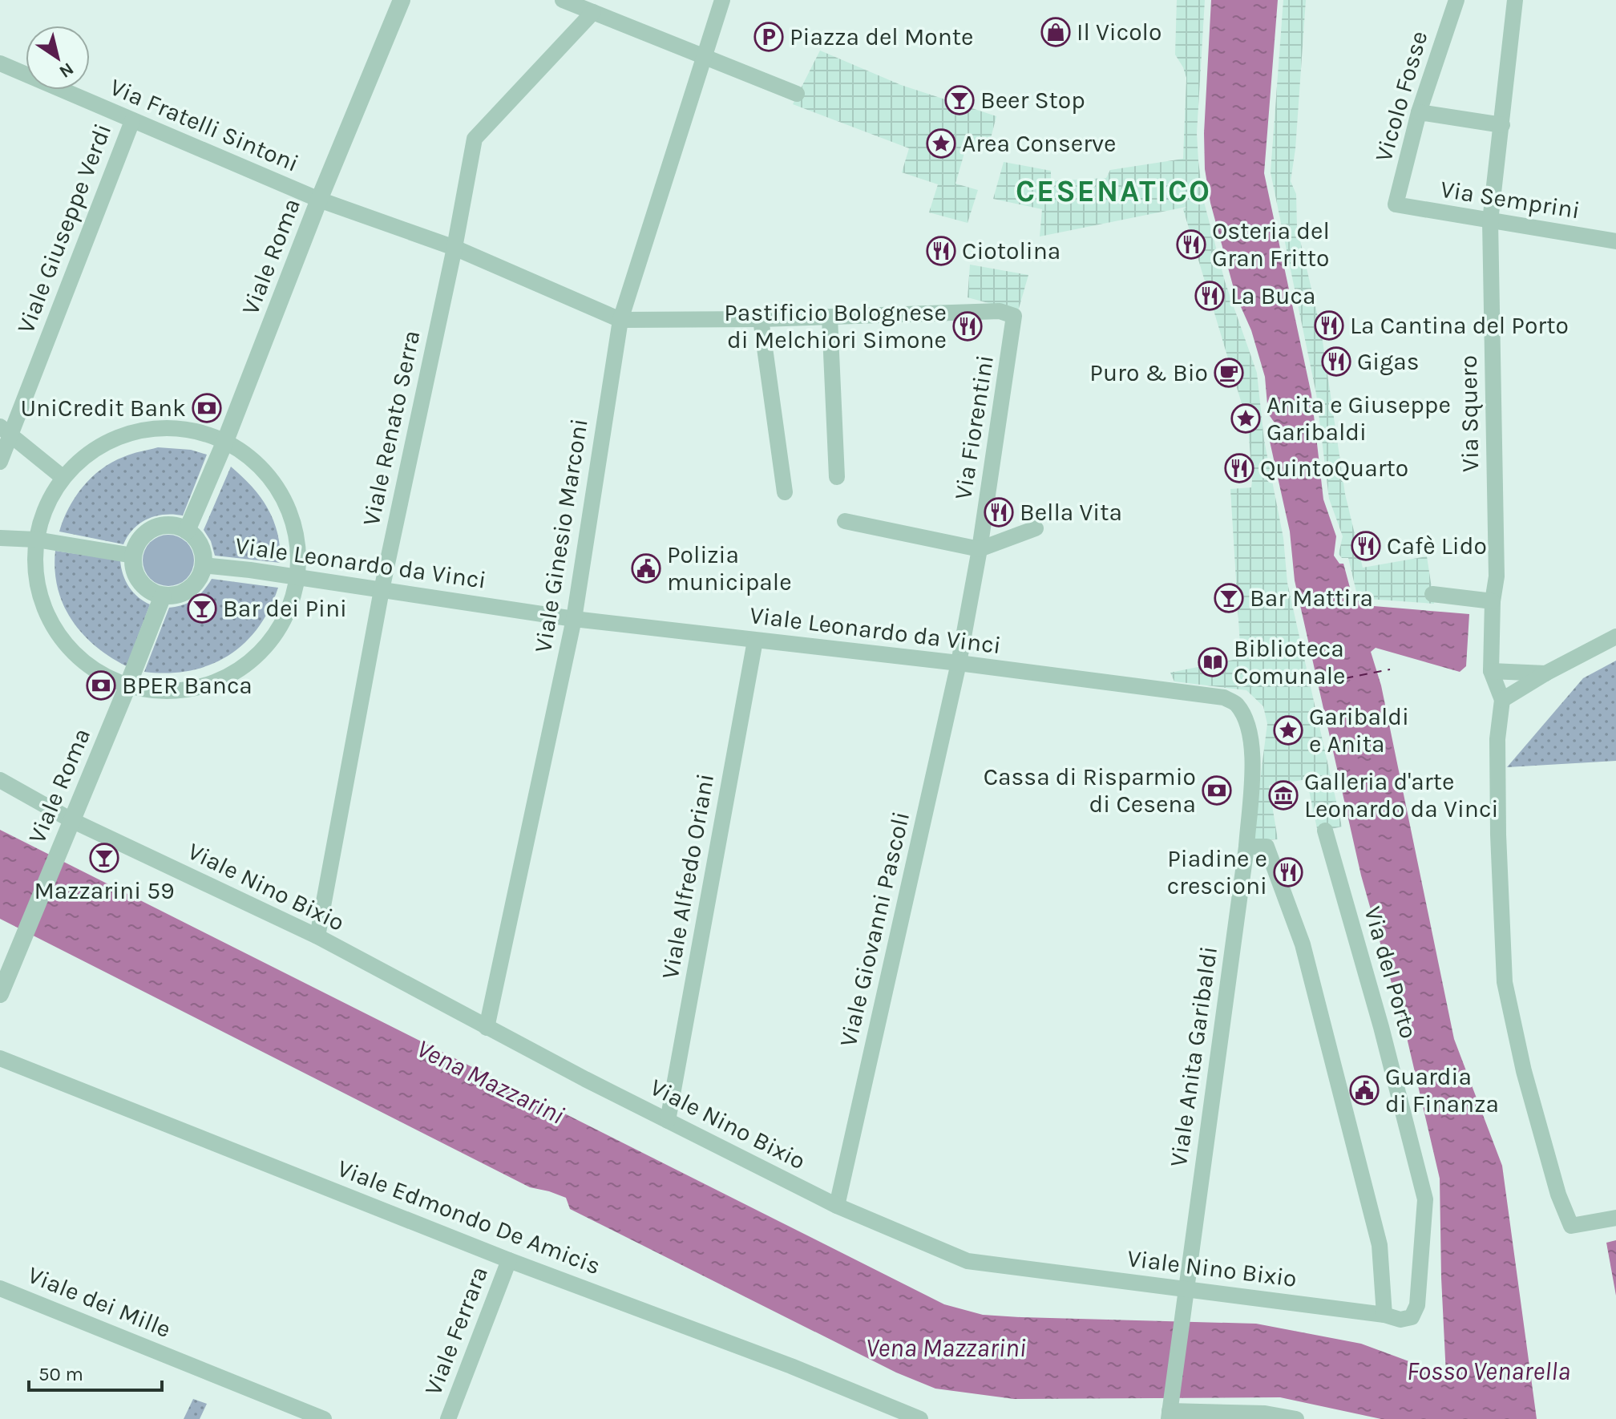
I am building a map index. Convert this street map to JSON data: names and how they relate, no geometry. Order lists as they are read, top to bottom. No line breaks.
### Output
{"streets":{"street":["Vicolo Fosse","Via Fratelli Sintoni","Via Semprini","Viale Giuseppe Verdi","Viale Roma","Via Squero","Via Fiorentini","Viale Renato Serra","Viale Ginesio Marconi","Viale Leonardo da Vinci","Viale Alfredo Oriani","Viale Nino Bixio","Viale Giovanni Pascoli","Via del Porto","Viale Anita Garibaldi","Viale Edmondo De Amicis","Viale dei Mille","Viale Ferrara"]},"crossings":[["Vicolo Fosse","Via Semprini"],["Via Fratelli Sintoni","Viale Giuseppe Verdi"],["Via Fratelli Sintoni","Viale Roma"],["Via Fratelli Sintoni","Viale Renato Serra"],["Via Fratelli Sintoni","Viale Ginesio Marconi"],["Via Semprini","Via Squero"],["Viale Roma","Viale Leonardo da Vinci"],["Viale Roma","Viale Nino Bixio"],["Via Fiorentini","Viale Leonardo da Vinci"],["Via Fiorentini","Viale Giovanni Pascoli"],["Viale Renato Serra","Viale Leonardo da Vinci"],["Viale Renato Serra","Viale Nino Bixio"],["Viale Ginesio Marconi","Viale Leonardo da Vinci"],["Viale Ginesio Marconi","Viale Nino Bixio"],["Viale Leonardo da Vinci","Viale Alfredo Oriani"],["Viale Leonardo da Vinci","Viale Giovanni Pascoli"],["Viale Leonardo da Vinci","Viale Anita Garibaldi"],["Viale Alfredo Oriani","Viale Nino Bixio"],["Viale Nino Bixio","Viale Giovanni Pascoli"],["Viale Nino Bixio","Via del Porto"],["Viale Nino Bixio","Viale Anita Garibaldi"],["Viale Edmondo De Amicis","Viale Ferrara"]],"districts":["CESENATICO"],"water":["Vena Mazzarini","Fosso Venarella"],"places":{"shop":["Il Vicolo"],"parking":["Piazza del Monte"],"bar":["Beer Stop","Bar Mattira","Bar dei Pini","Mazzarini 59"],"place":["Area Conserve","Anita e Giuseppe Garibaldi","Garibaldi e Anita"],"restaurant":["Osteria del Gran Fritto","Ciotolina","La Buca","La Cantina del Porto","Pastificio Bolognese di Melchiori Simone","Gigas","QuintoQuarto","Bella Vita","Cafè Lido","Piadine e crescioni"],"cafe":["Puro & Bio"],"bank":["UniCredit Bank","BPER Banca","Cassa di Risparmio di Cesena"],"public building":["Polizia municipale","Guardia di Finanza"],"library":["Biblioteca Comunale"],"museum":["Galleria d'arte Leonardo da Vinci"]},"scale_bar":"50 m","north":"bottom right"}
